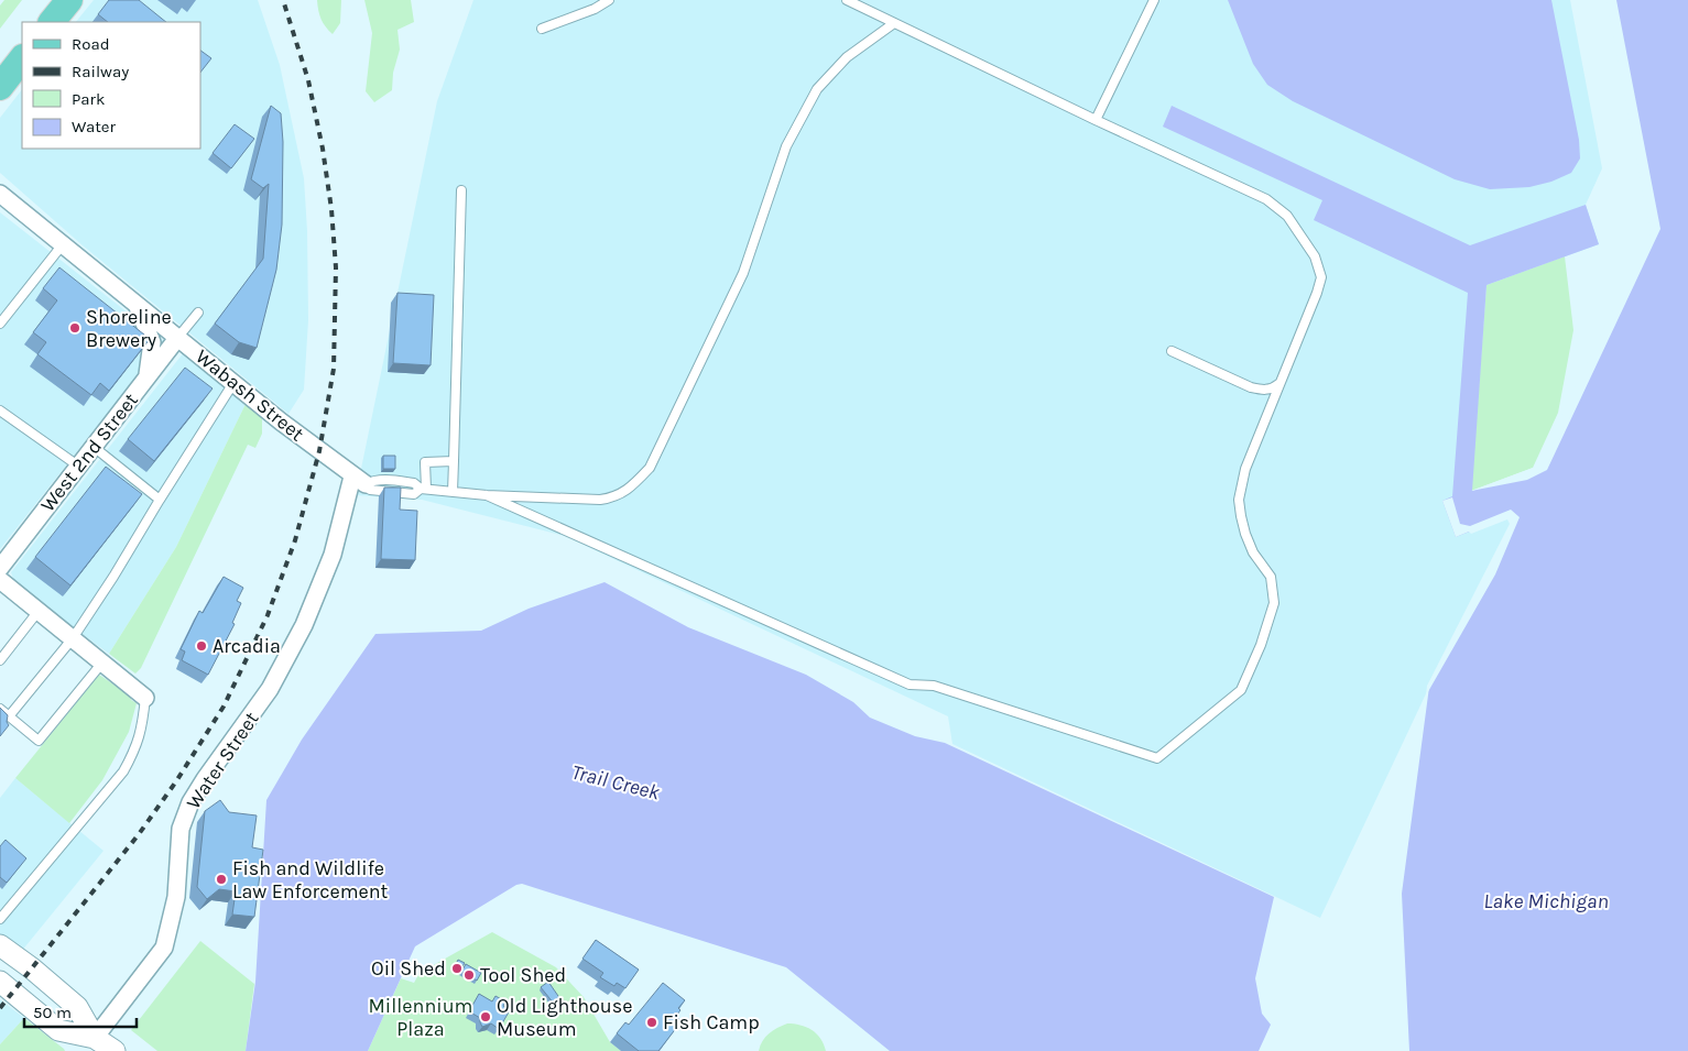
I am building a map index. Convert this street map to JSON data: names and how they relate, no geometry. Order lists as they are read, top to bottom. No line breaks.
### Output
{"streets":{"street":["Wabash Street","West 2nd Street","Water Street"]},"crossings":[["Wabash Street","West 2nd Street"],["Wabash Street","Water Street"]],"water":["Trail Creek","Lake Michigan"],"parks":["Millennium Plaza"],"places":["Shoreline Brewery","Arcadia","Fish and Wildlife Law Enforcement","Oil Shed","Tool Shed","Old Lighthouse Museum","Fish Camp"],"legend":["Road","Railway","Park","Water"],"scale_bar":"50 m"}
